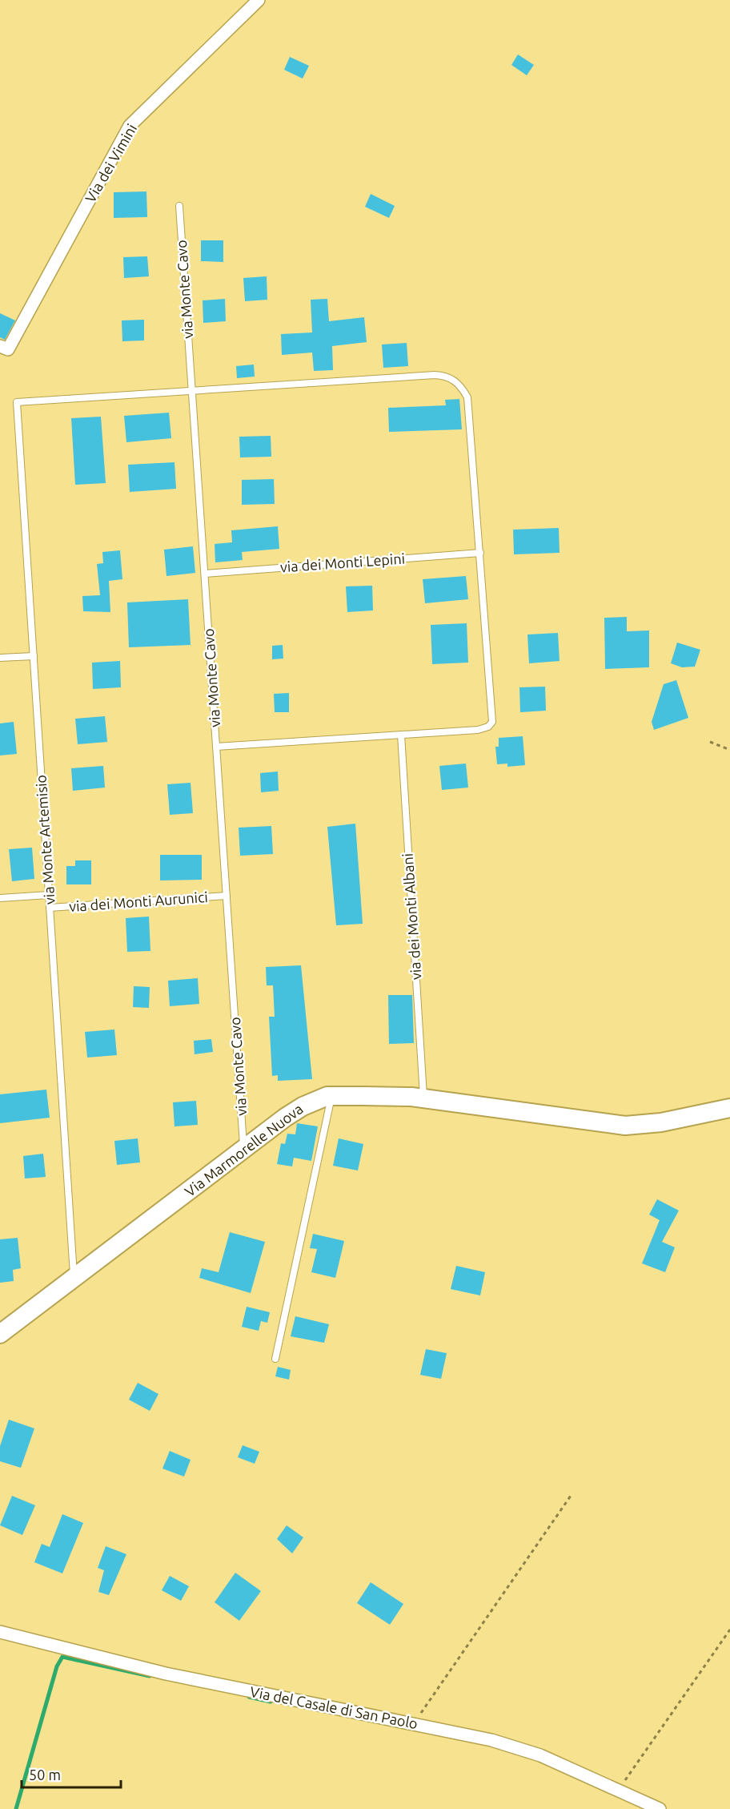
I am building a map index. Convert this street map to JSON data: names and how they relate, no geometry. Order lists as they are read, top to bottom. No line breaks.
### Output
{"streets":{"street":["Via dei Vimini","Via Marmorelle Nuova","Via del Casale di San Paolo"],"lane":["via Monte Cavo","via dei Monti Lepini","via Monte Artemisio","via dei Monti Aurunici","via dei Monti Albani"]},"crossings":[["via Monte Cavo","via dei Monti Lepini"],["via Monte Cavo","via Monte Artemisio"],["via Monte Cavo","via dei Monti Aurunici"],["via Monte Cavo","Via Marmorelle Nuova"],["via Monte Artemisio","via dei Monti Aurunici"],["via Monte Artemisio","Via Marmorelle Nuova"],["via dei Monti Albani","Via Marmorelle Nuova"]],"scale_bar":"50 m"}
